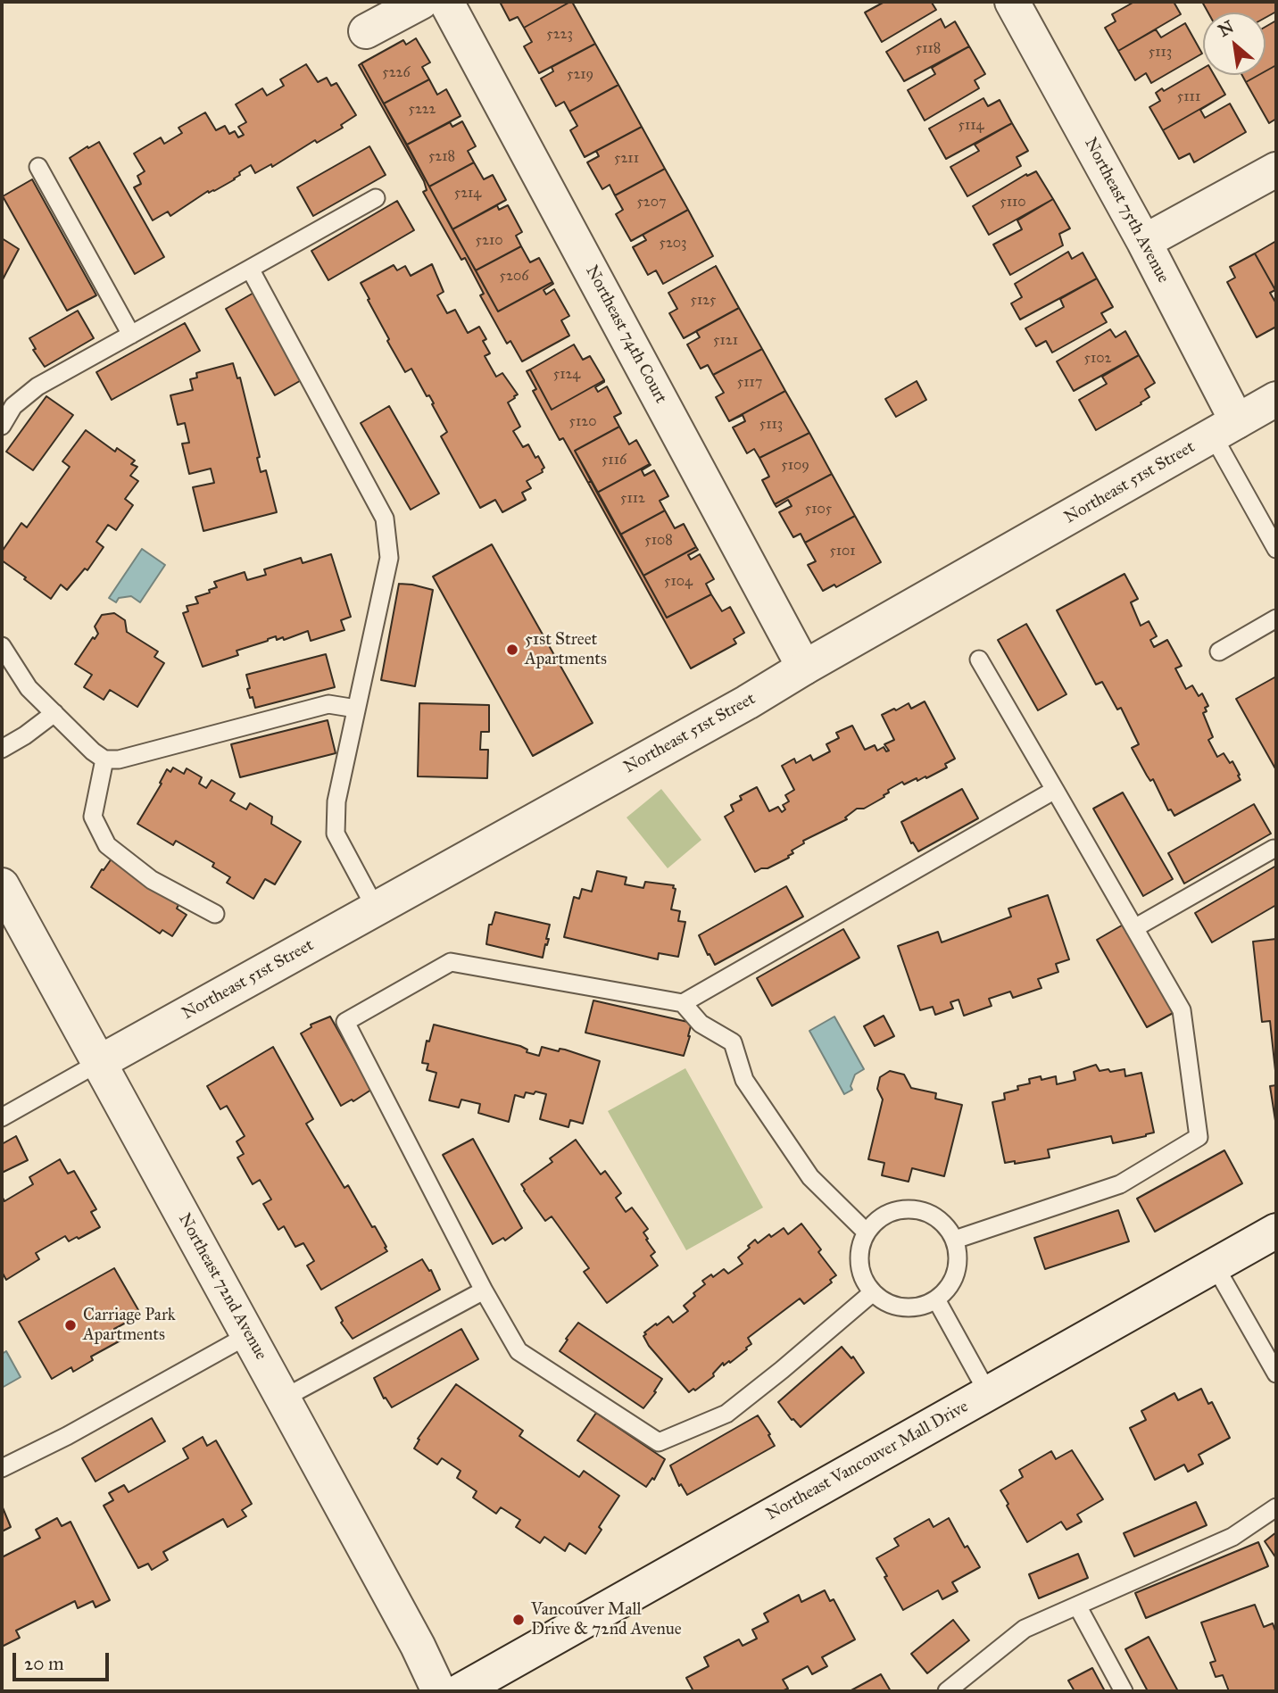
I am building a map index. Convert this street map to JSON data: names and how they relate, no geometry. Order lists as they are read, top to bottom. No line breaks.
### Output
{"streets":{"street":["Northeast 75th Avenue","Northeast 74th Court","Northeast 51st Street","Northeast 72nd Avenue","Northeast Vancouver Mall Drive"]},"crossings":[["Northeast 75th Avenue","Northeast 51st Street"],["Northeast 74th Court","Northeast 51st Street"],["Northeast 51st Street","Northeast 72nd Avenue"]],"places":["51st Street Apartments","Carriage Park Apartments","Vancouver Mall Drive & 72nd Avenue"],"house_numbers":["5223","5118","5113","5226","5219","5111","5222","5114","5218","5211","5214","5207","5110","5210","5203","5206","5125","5121","5102","5124","5117","5120","5113","5116","5109","5112","5105","5108","5101","5104"],"scale_bar":"20 m","north":"top left"}
